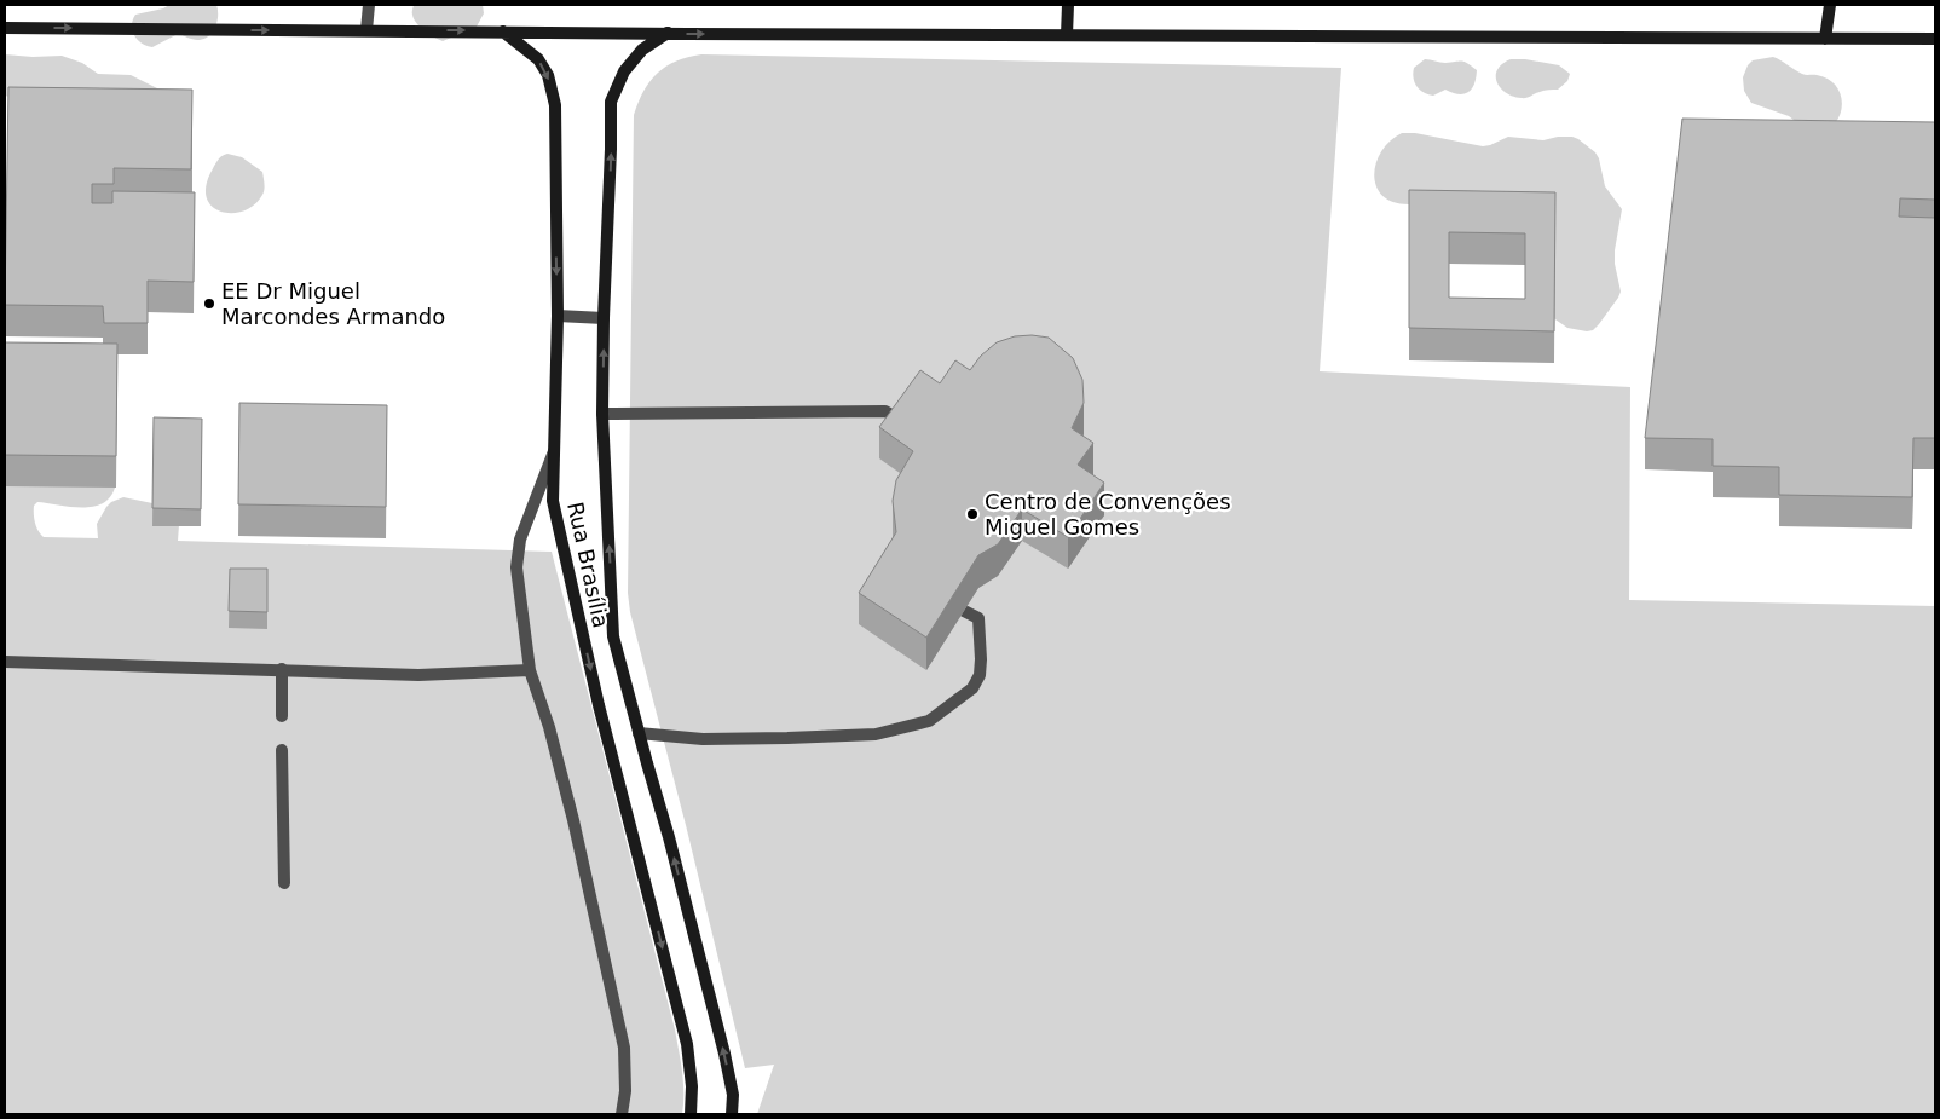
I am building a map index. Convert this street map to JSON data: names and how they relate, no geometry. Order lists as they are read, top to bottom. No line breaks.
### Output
{"streets":{"main road":["Rua Brasília"]},"places":["EE Dr Miguel Marcondes Armando","Centro de Convenções Miguel Gomes"]}
